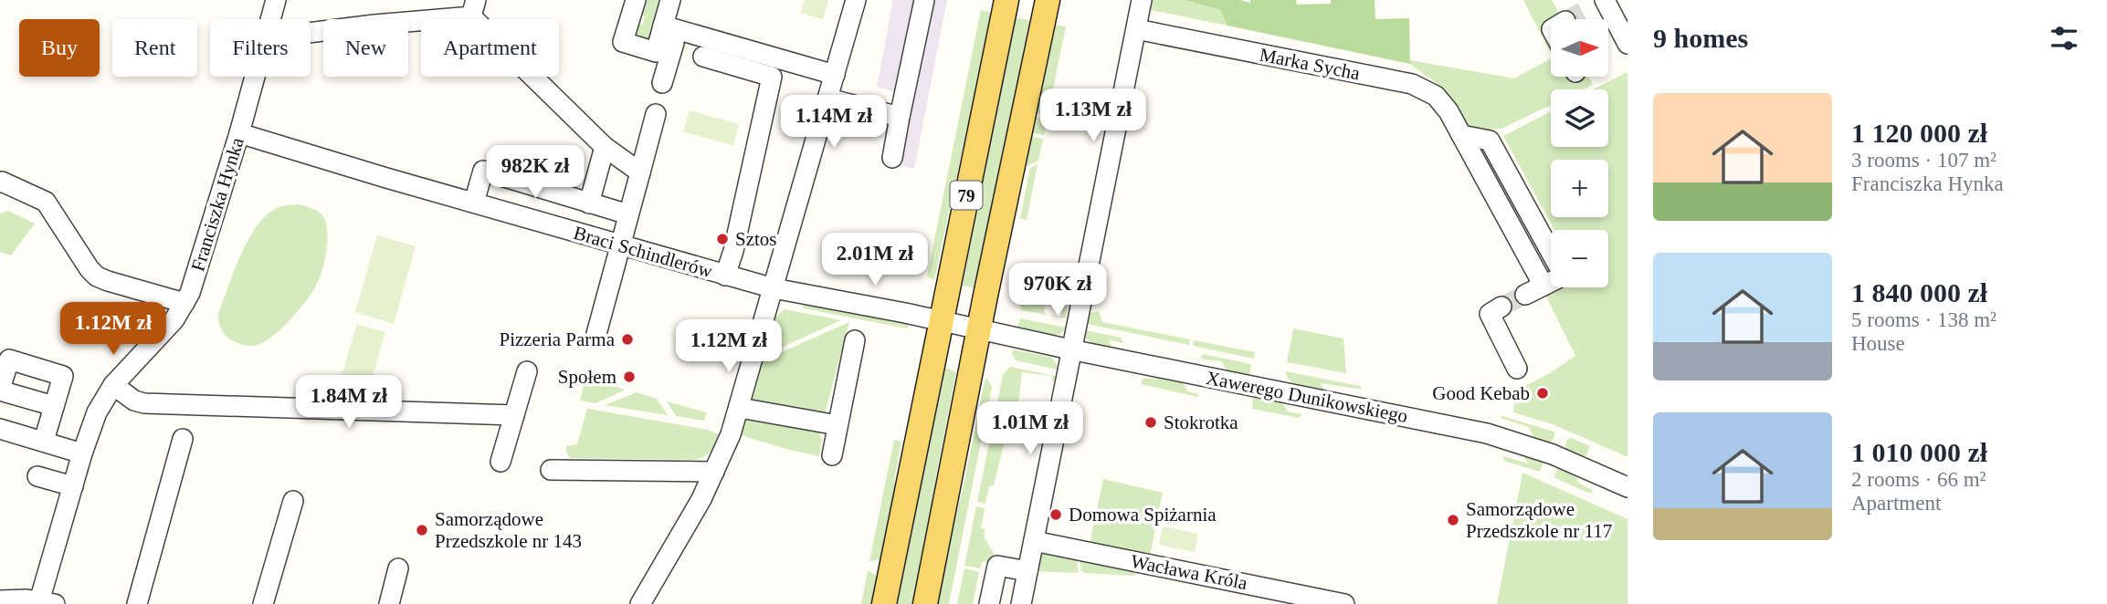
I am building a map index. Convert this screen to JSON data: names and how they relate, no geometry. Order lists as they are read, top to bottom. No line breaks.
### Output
{"streets":{"main road":["79"],"street":["Marka Sycha","Franciszka Hynka","Braci Schindlerów","Xawerego Dunikowskiego","Wacława Króla"]},"crossings":[["79","Braci Schindlerów"],["79","Xawerego Dunikowskiego"],["Franciszka Hynka","Braci Schindlerów"],["Braci Schindlerów","Xawerego Dunikowskiego"]],"places":["Sztos","Pizzeria Parma","Społem","Good Kebab","Stokrotka","Domowa Spiżarnia","Samorządowe Przedszkole nr 117","Samorządowe Przedszkole nr 143"],"north":"right","page":{"heading":"9 homes","map_buttons":["+","−"],"chip":["Buy","Rent","Filters","New","Apartment"],"list":[{"name":"1 120 000 zł","note":"3 rooms · 107 m² · Franciszka Hynka"},{"name":"1 840 000 zł","note":"5 rooms · 138 m² · House"},{"name":"1 010 000 zł","note":"2 rooms · 66 m² · Apartment"}],"price":["1.13M zł","1.14M zł","982K zł","2.01M zł","970K zł","1.12M zł","1.12M zł","1.84M zł","1.01M zł"]}}
